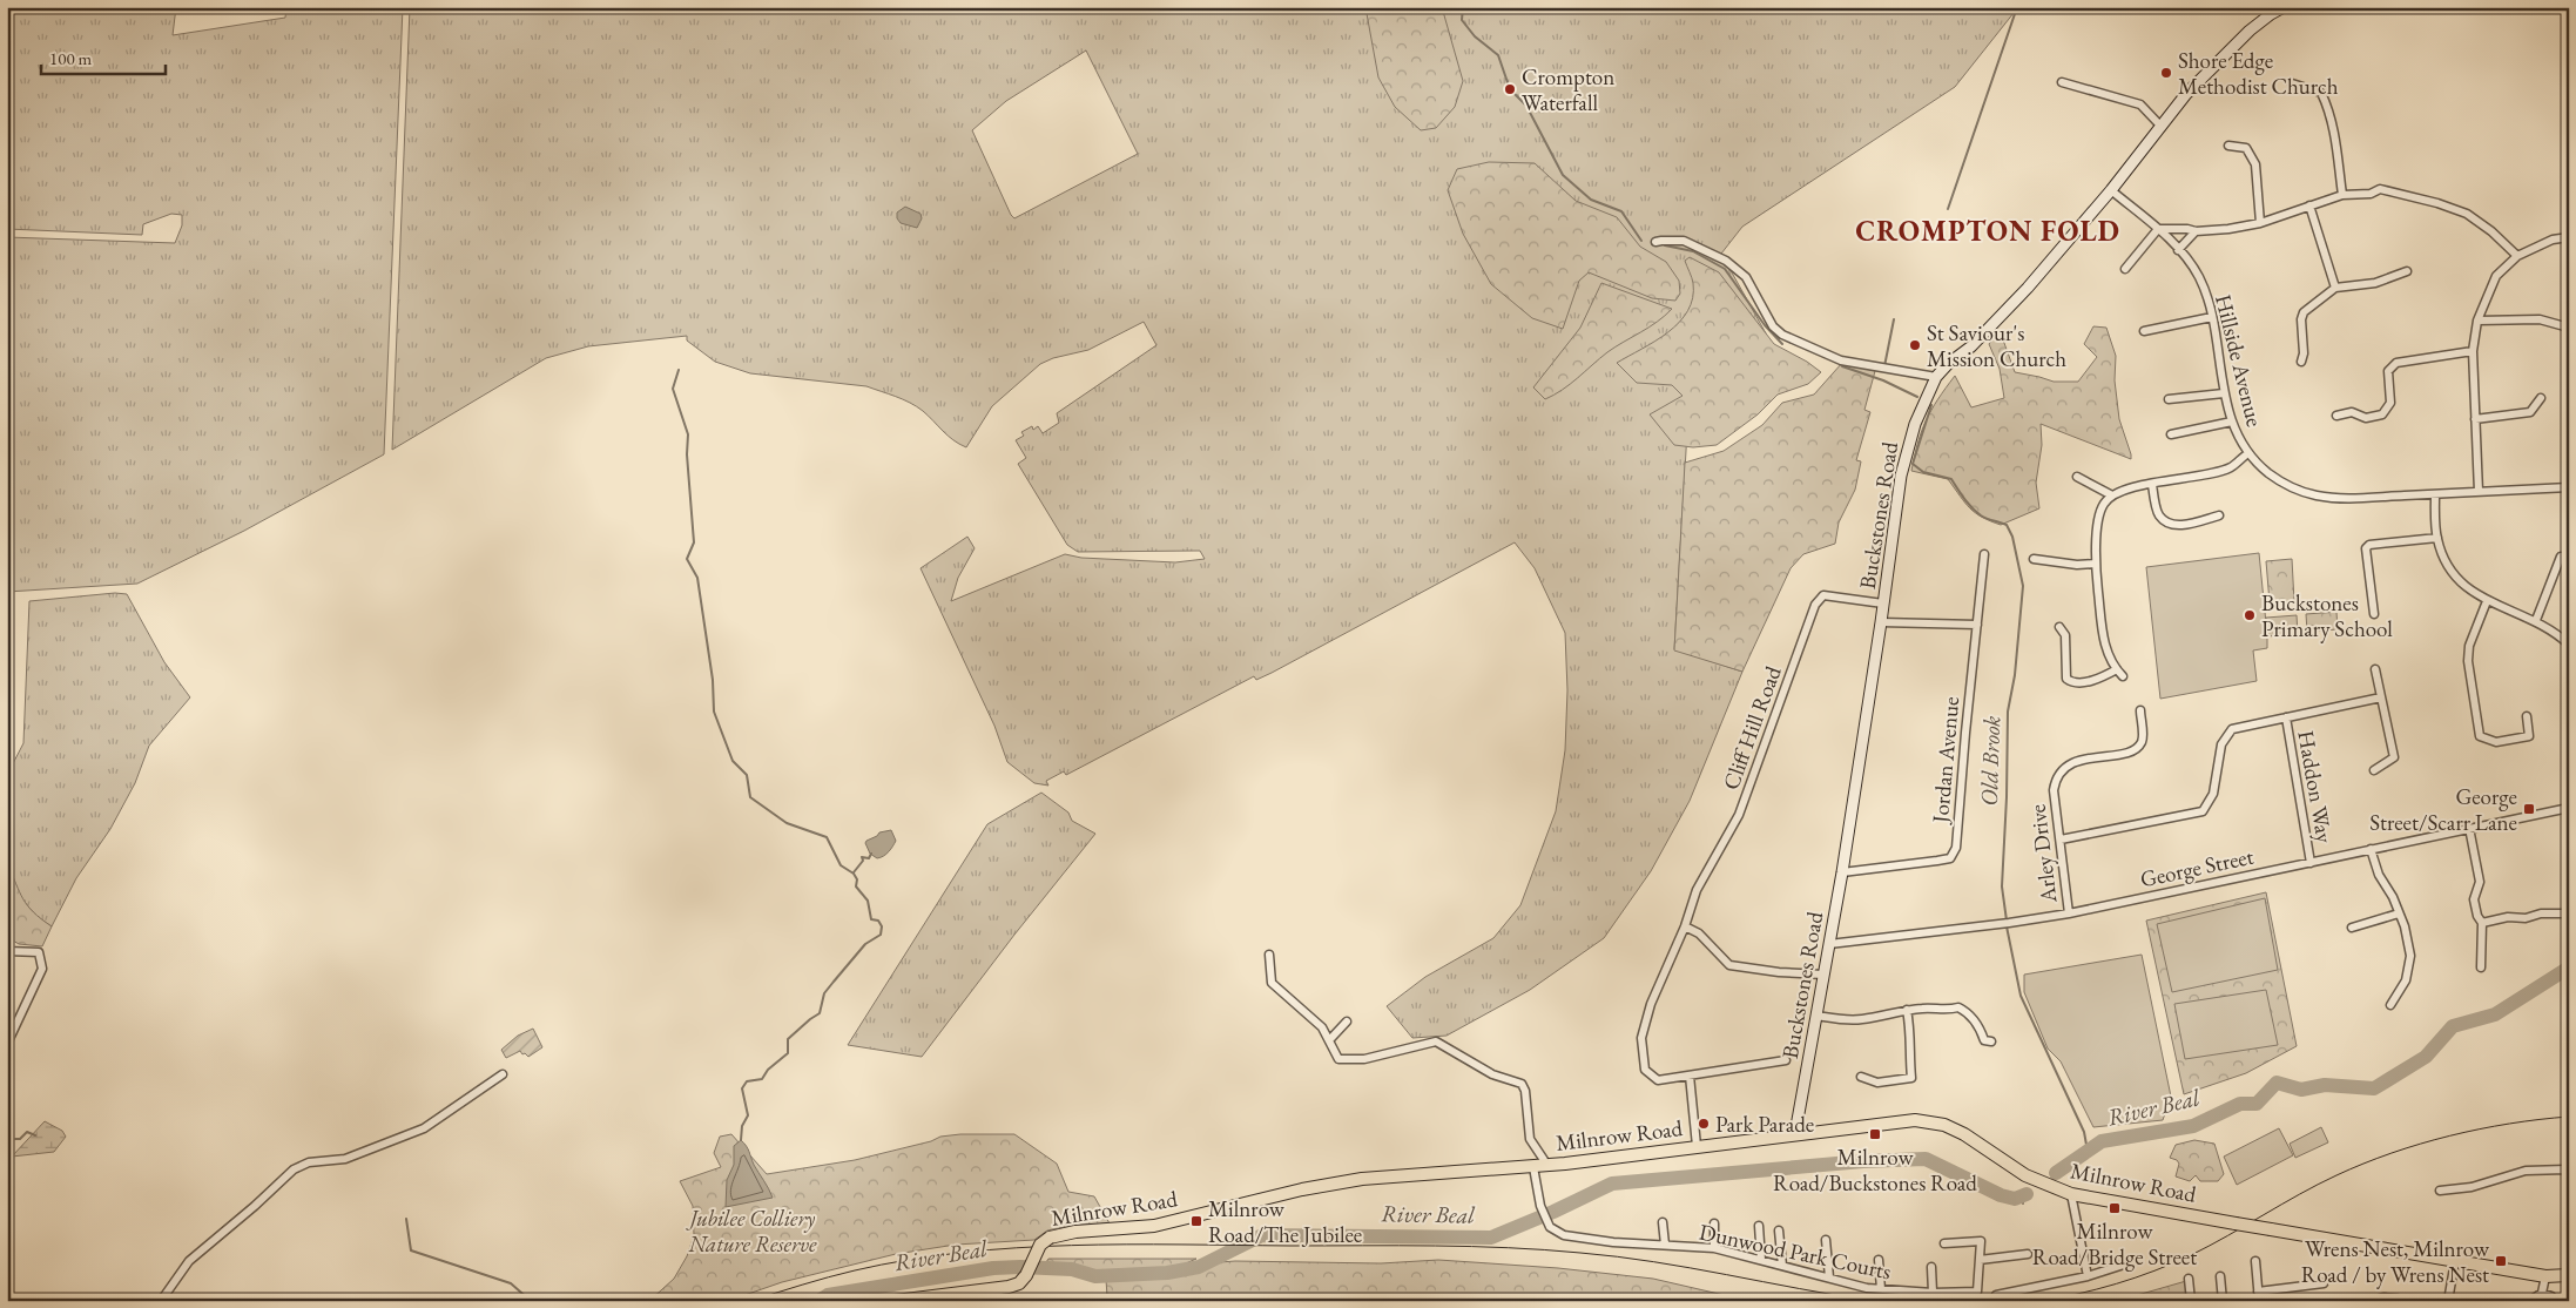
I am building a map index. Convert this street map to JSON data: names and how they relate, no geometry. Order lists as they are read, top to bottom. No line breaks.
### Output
{"streets":{"main road":["Buckstones Road","Milnrow Road"],"street":["Hillside Avenue","Cliff Hill Road","Jordan Avenue","Haddon Way","Arley Drive","George Street","Dunwood Park Courts"]},"crossings":[["Hillside Avenue","Buckstones Road"],["Buckstones Road","Cliff Hill Road"],["Buckstones Road","Jordan Avenue"],["Buckstones Road","George Street"],["Buckstones Road","Milnrow Road"],["Haddon Way","George Street"],["Arley Drive","George Street"],["Milnrow Road","Dunwood Park Courts"]],"districts":["CROMPTON FOLD"],"water":["Old Brook","River Beal"],"parks":["Jubilee Colliery Nature Reserve"],"places":{"other":["Shore Edge Methodist Church","Crompton Waterfall","St Saviour's Mission Church","Buckstones Primary School","Park Parade"],"transit":["George Street/Scarr Lane","Milnrow Road/Buckstones Road","Milnrow Road/Bridge Street","Milnrow Road/The Jubilee","Wrens Nest, Milnrow Road / by Wrens Nest"]},"scale_bar":"100 m"}
